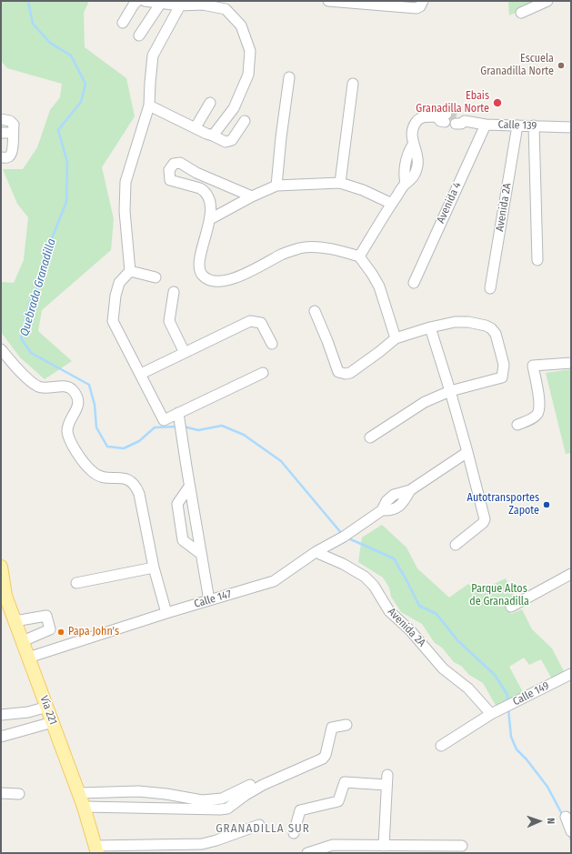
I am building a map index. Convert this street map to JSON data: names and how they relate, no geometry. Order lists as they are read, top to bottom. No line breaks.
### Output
{"streets":{"main road":["Vía 221"],"street":["Calle 139","Avenida 4","Avenida 2A","Calle 147","Calle 149"]},"crossings":[["Calle 139","Avenida 4"],["Calle 139","Avenida 2A"],["Avenida 2A","Calle 147"],["Avenida 2A","Calle 149"],["Calle 147","Vía 221"]],"districts":["GRANADILLA SUR"],"water":["Quebrada Granadilla"],"parks":["Parque Altos de Granadilla"],"places":["Escuela Granadilla Norte","Ebais Granadilla Norte","Autotransportes Zapote","Papa John's"],"north":"right"}
